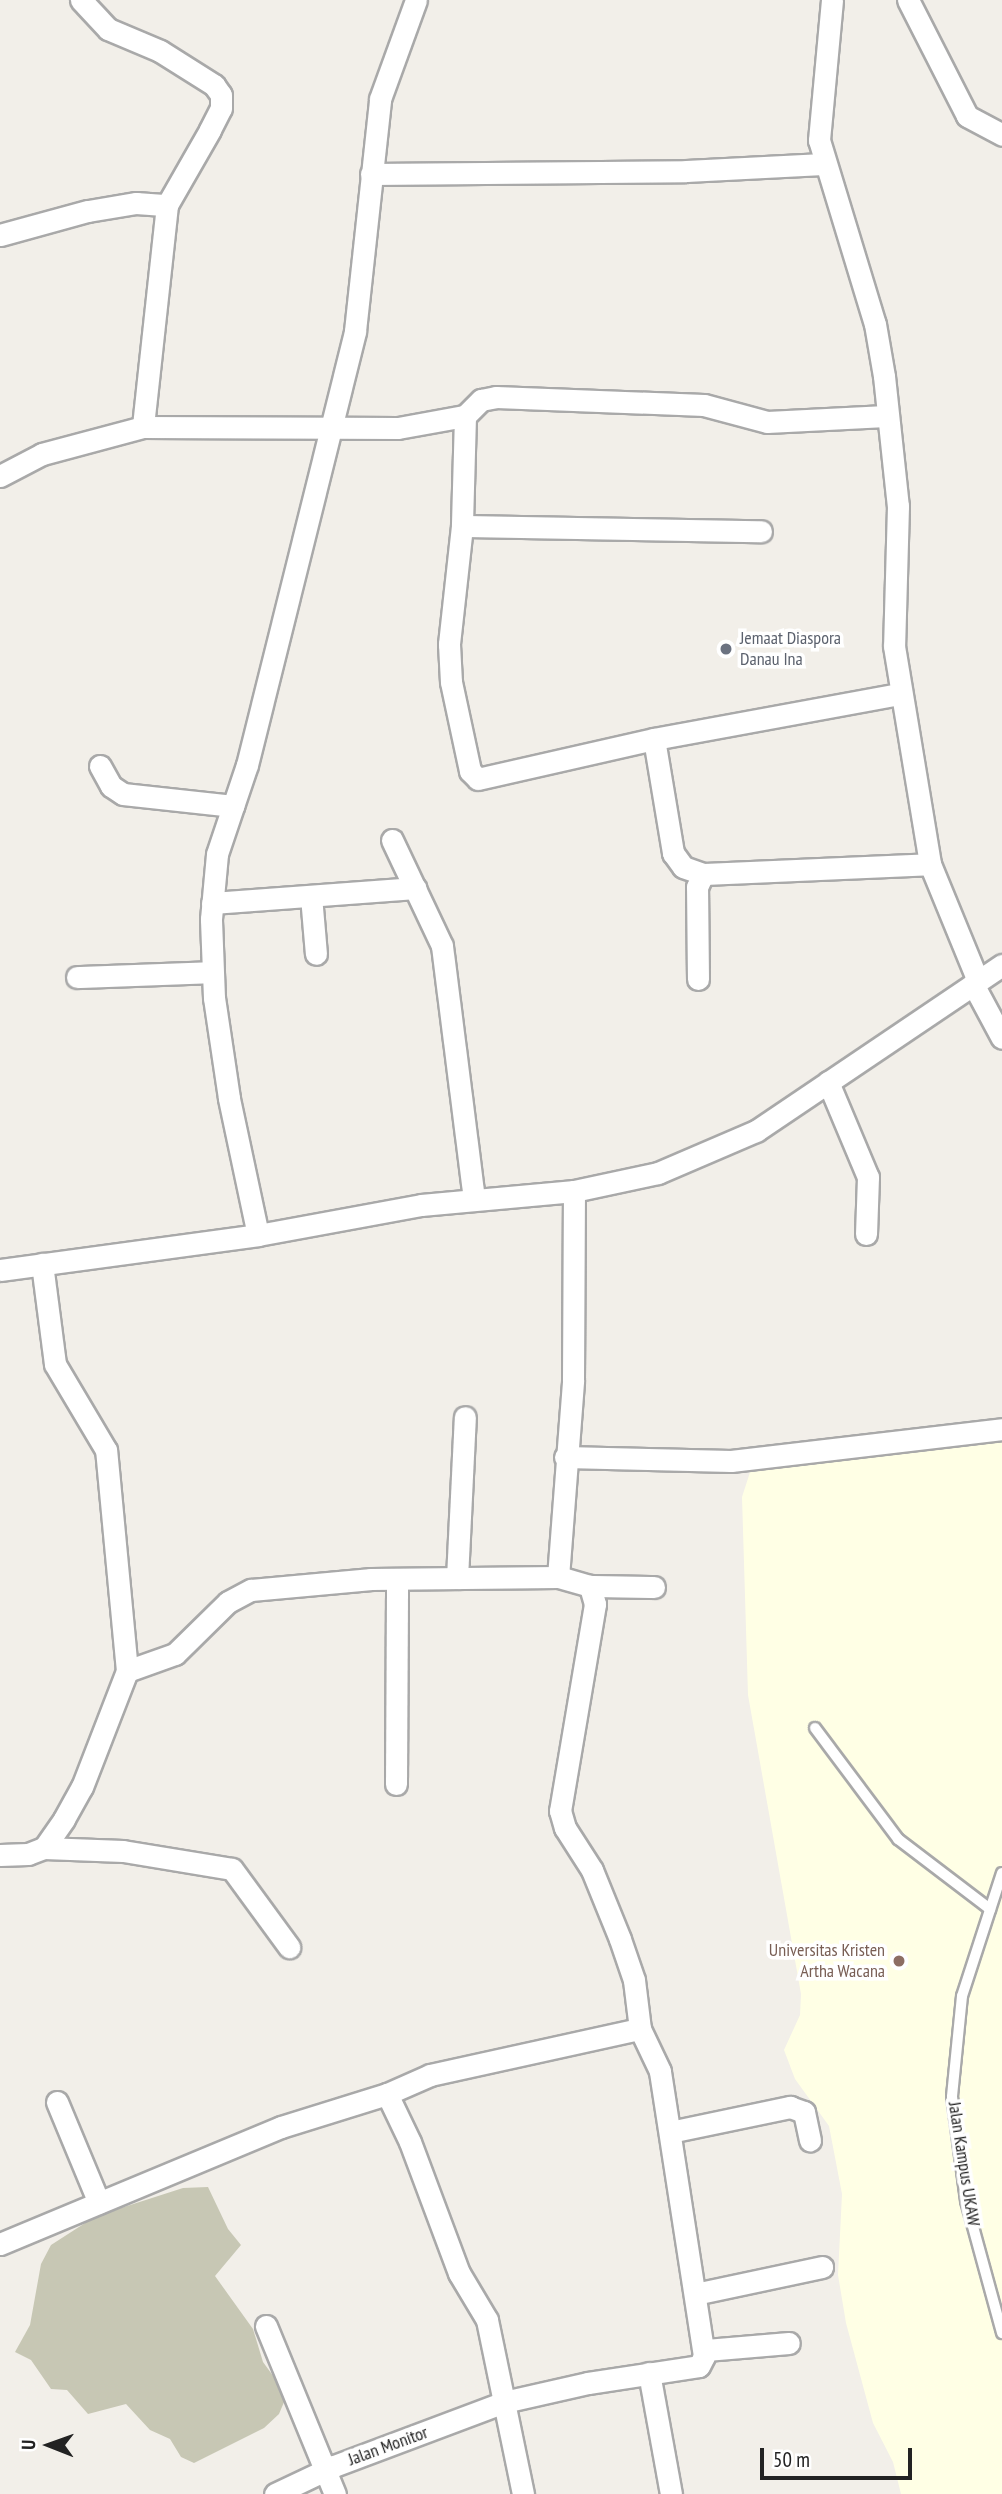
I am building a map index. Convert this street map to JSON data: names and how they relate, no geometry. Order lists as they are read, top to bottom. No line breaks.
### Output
{"streets":{"street":["Jalan Monitor"],"lane":["Jalan Kampus UKAW"]},"places":["Jemaat Diaspora Danau Ina","Universitas Kristen Artha Wacana"],"scale_bar":"50 m","north":"left"}
